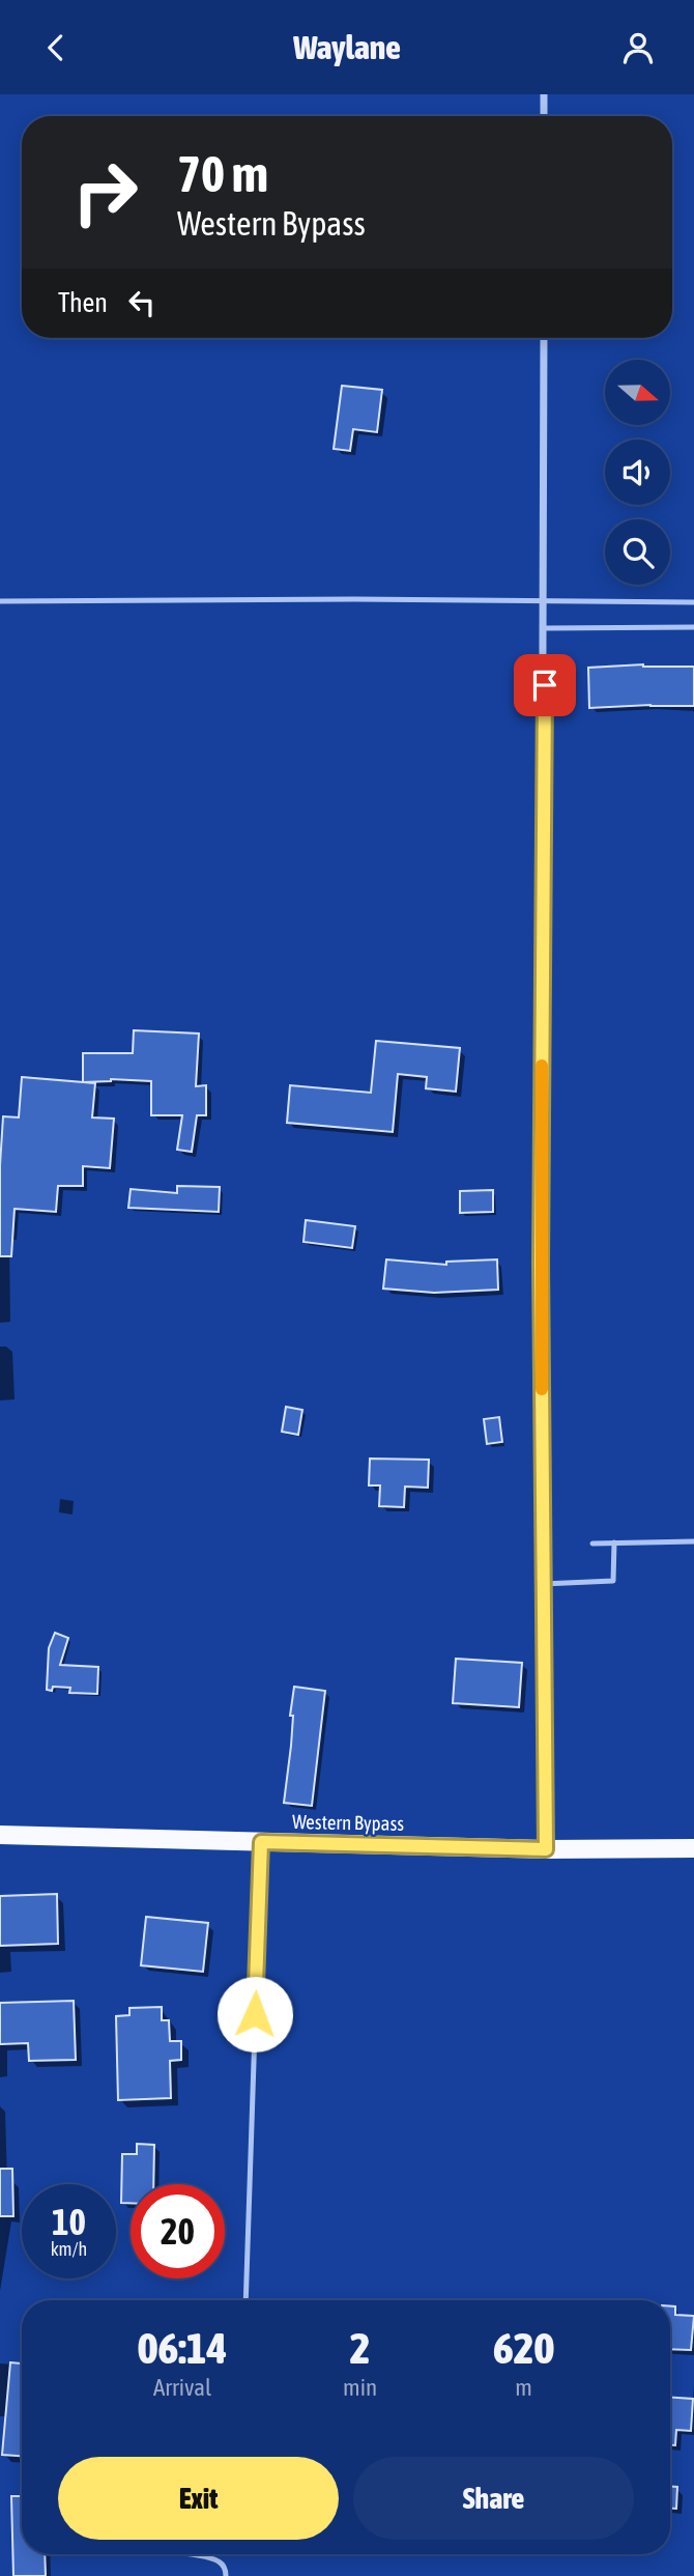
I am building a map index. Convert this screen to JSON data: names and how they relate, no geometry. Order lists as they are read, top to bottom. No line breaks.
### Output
{"streets":{"main road":["Western Bypass"]},"north":"right","page":{"header":"Waylane","turn":["70 m","Western Bypass"],"then":"Then","speed":"10 km/h","limit":"20","eta":["06:14","Arrival","2","min","620","m"],"buttons":["Exit","Share"]}}
